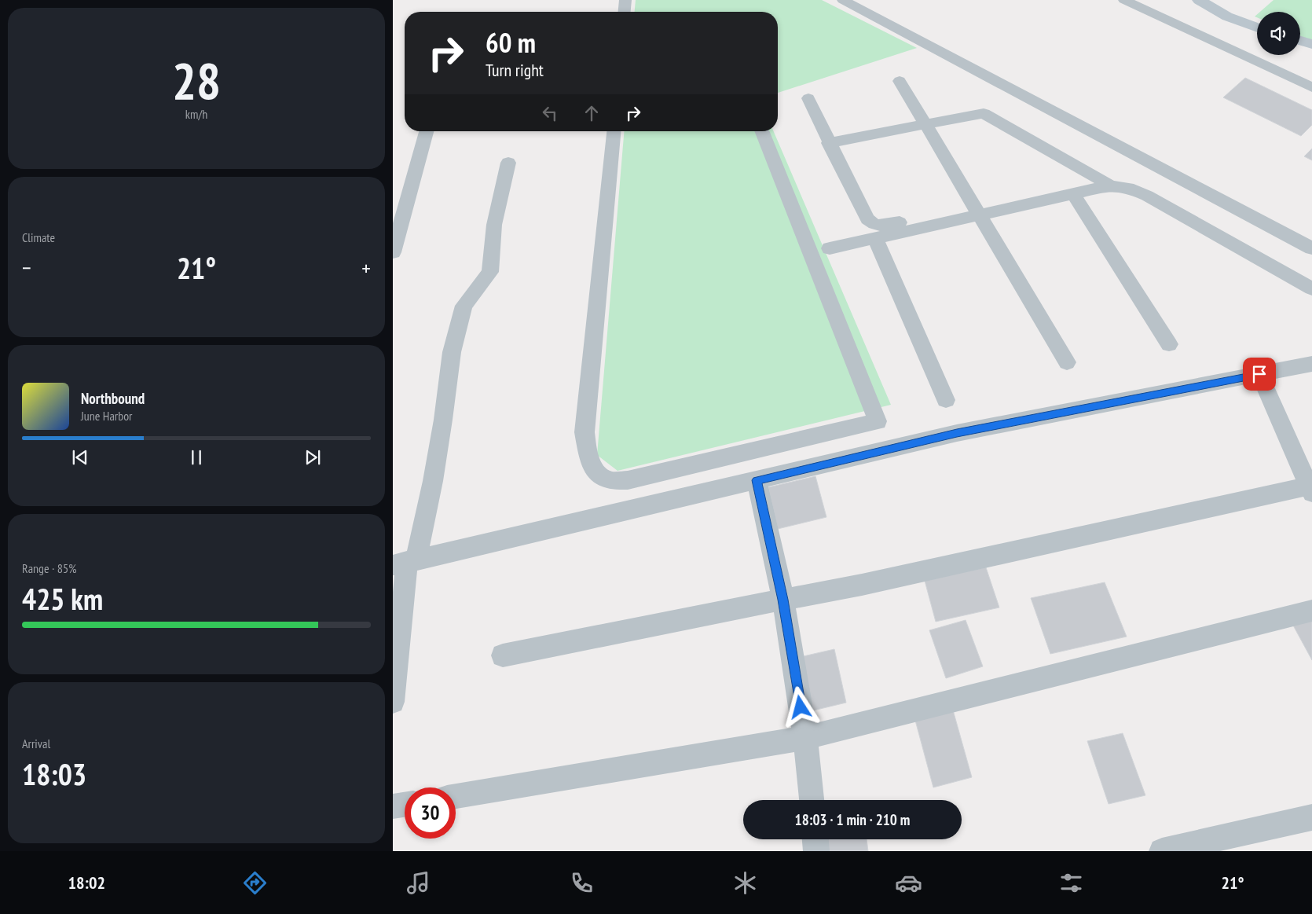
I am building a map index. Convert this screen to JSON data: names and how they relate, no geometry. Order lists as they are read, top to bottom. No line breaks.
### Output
{"page":{"tile":[["28","km/h"],"Climate",["Range · 85%","425 km"],["Arrival","18:03"]],"turn":["60 m","Turn right"],"heat":["−","21°","+"],"song":["Northbound","June Harbor"],"limit":"30","trip":"18:03 · 1 min · 210 m","tabs":["18:02","21°"]}}
